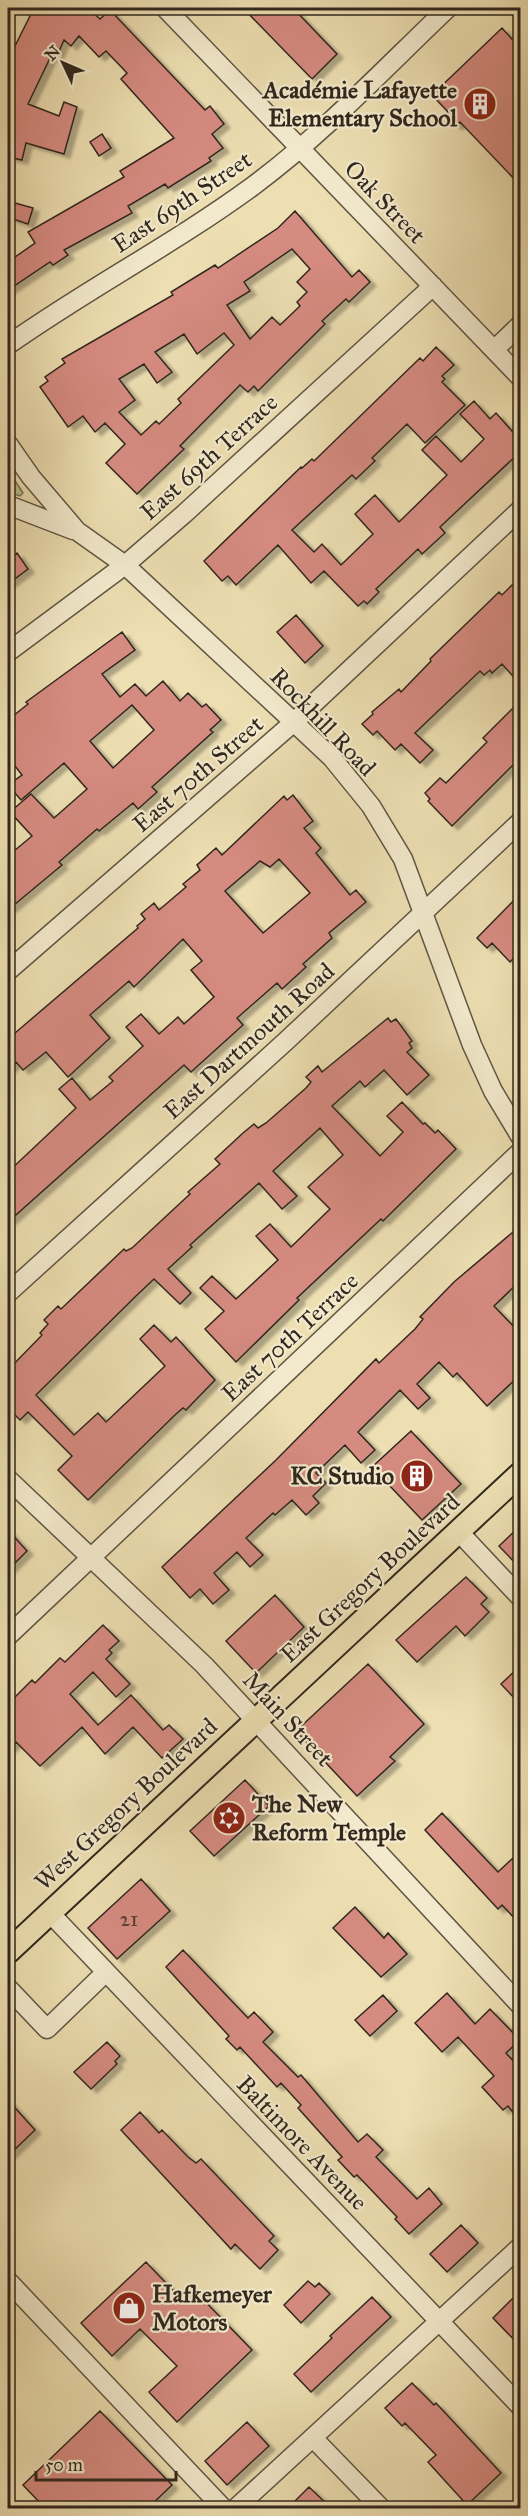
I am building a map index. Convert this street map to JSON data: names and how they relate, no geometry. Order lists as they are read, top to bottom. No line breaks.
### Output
{"streets":{"main road":["East Gregory Boulevard","West Gregory Boulevard"],"street":["East 69th Street","Oak Street","East 69th Terrace","Rockhill Road","East 70th Street","East Dartmouth Road","East 70th Terrace","Main Street","Baltimore Avenue"]},"crossings":[["East 69th Street","Oak Street"],["Oak Street","East 69th Terrace"],["East 69th Terrace","Rockhill Road"],["Rockhill Road","East 70th Street"],["Rockhill Road","East Dartmouth Road"],["East 70th Terrace","Main Street"],["East Gregory Boulevard","Main Street"],["East Gregory Boulevard","West Gregory Boulevard"],["Main Street","West Gregory Boulevard"],["West Gregory Boulevard","Baltimore Avenue"]],"places":{"building":["Académie Lafayette Elementary School","KC Studio"],"synagogue":["The New Reform Temple"],"shop":["Hafkemeyer Motors"]},"house_numbers":["21"],"scale_bar":"50 m","north":"top left"}
